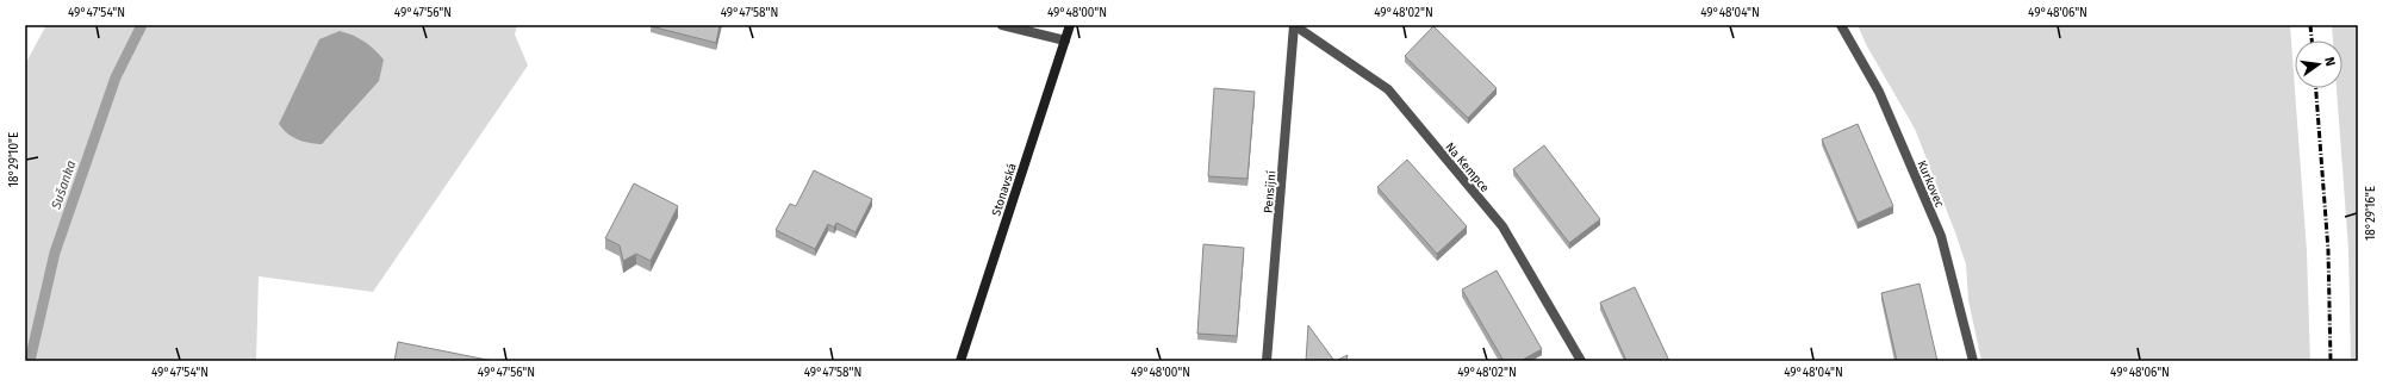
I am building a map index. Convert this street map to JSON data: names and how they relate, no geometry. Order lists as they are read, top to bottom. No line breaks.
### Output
{"streets":{"main road":["Stonavská"],"street":["Na Kempce","Kurkovec","Pensijní"]},"crossings":[["Na Kempce","Pensijní"]],"water":["Sušanka"],"north":"right","coordinates":["49°47'54\"N","49°47'56\"N","49°47'58\"N","49°48'00\"N","49°48'02\"N","49°48'04\"N","49°48'06\"N","18°29'10\"E","18°29'16\"E"]}
